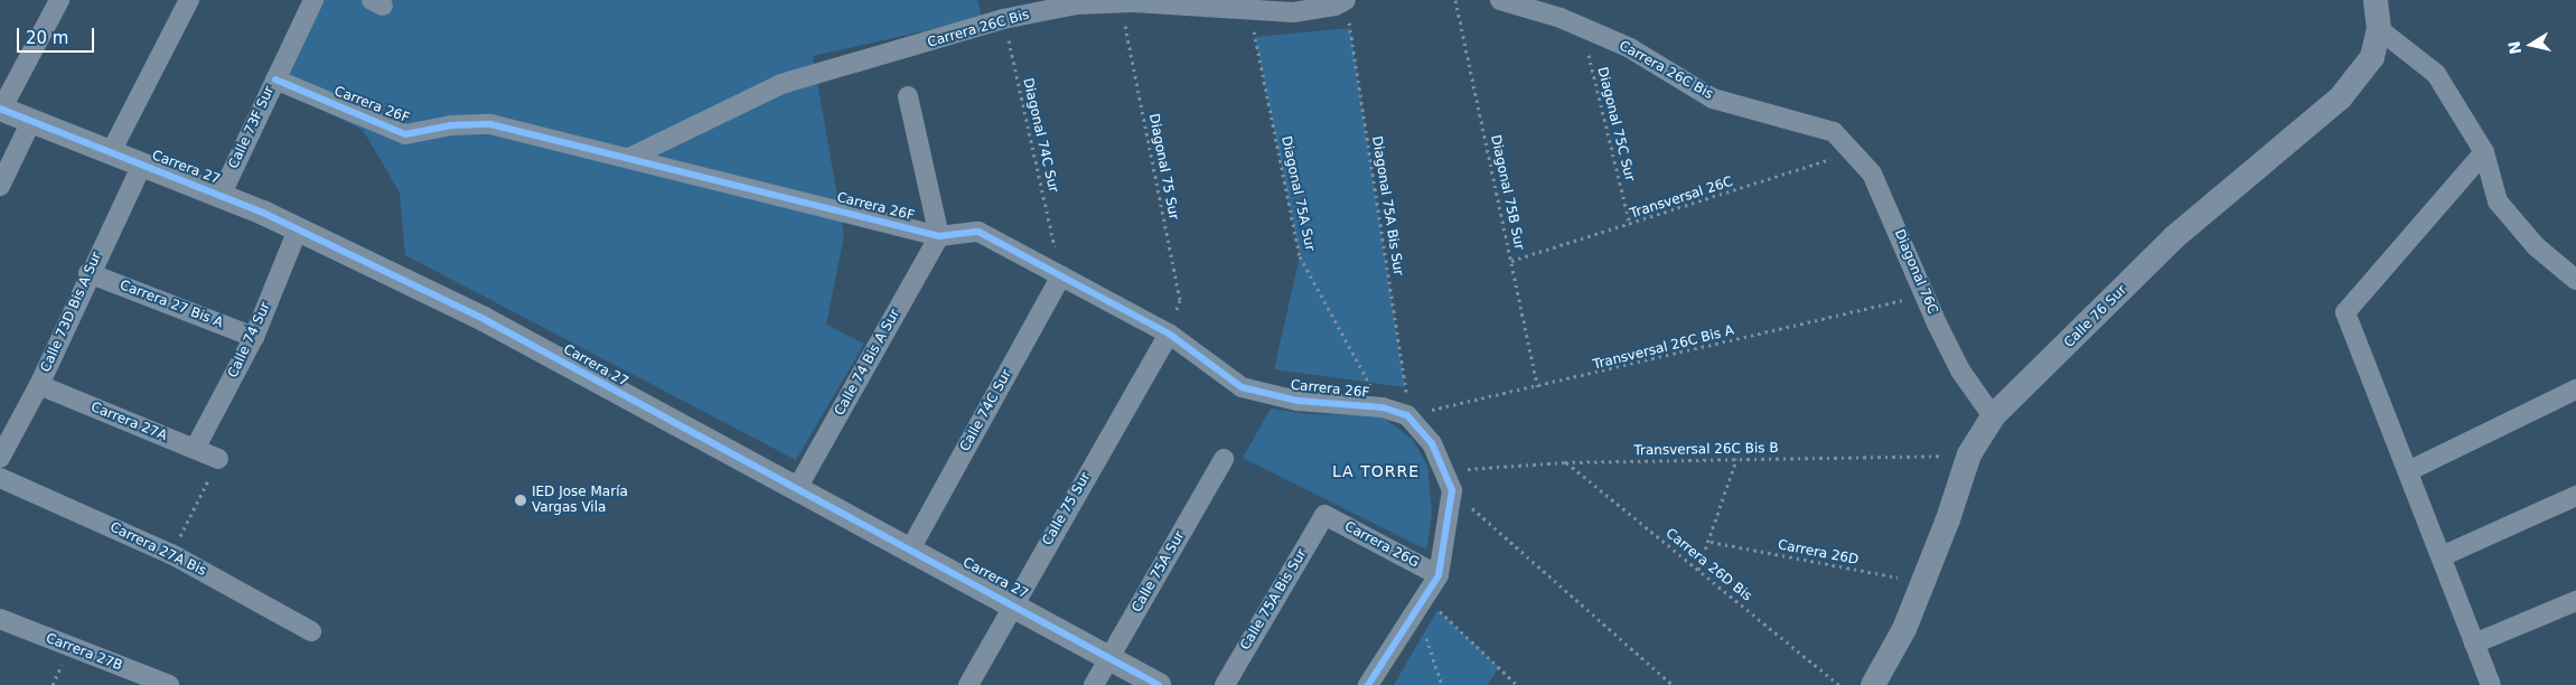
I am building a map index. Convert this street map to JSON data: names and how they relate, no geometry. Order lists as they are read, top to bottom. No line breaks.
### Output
{"streets":{"street":["Carrera 26C Bis","Carrera 26F","Calle 73F Sur","Carrera 27","Diagonal 76C","Carrera 27 Bis A","Calle 73D Bis A Sur","Calle 76 Sur","Calle 74 Sur","Calle 74 Bis A Sur","Calle 74C Sur","Carrera 27A","Calle 75 Sur","Carrera 26G","Carrera 27A Bis","Calle 75A Sur","Calle 75A Bis Sur","Carrera 27B"],"path":["Diagonal 75C Sur","Diagonal 74C Sur","Diagonal 75 Sur","Diagonal 75B Sur","Diagonal 75A Sur","Transversal 26C","Diagonal 75A Bis Sur","Transversal 26C Bis A","Transversal 26C Bis B","Carrera 26D","Carrera 26D Bis"]},"crossings":[["Carrera 26C Bis","Carrera 26F"],["Carrera 26C Bis","Diagonal 75C Sur"],["Carrera 26C Bis","Diagonal 74C Sur"],["Carrera 26C Bis","Diagonal 75 Sur"],["Carrera 26C Bis","Diagonal 75A Sur"],["Carrera 26C Bis","Diagonal 75A Bis Sur"],["Carrera 26C Bis","Diagonal 76C"],["Carrera 26F","Calle 73F Sur"],["Carrera 26F","Diagonal 74C Sur"],["Carrera 26F","Diagonal 75 Sur"],["Carrera 26F","Diagonal 75A Sur"],["Carrera 26F","Diagonal 75A Bis Sur"],["Carrera 26F","Transversal 26C Bis A"],["Carrera 26F","Calle 74 Bis A Sur"],["Carrera 26F","Calle 74C Sur"],["Carrera 26F","Calle 75 Sur"],["Diagonal 75C Sur","Transversal 26C"],["Calle 73F Sur","Carrera 27"],["Diagonal 74C Sur","Calle 74C Sur"],["Diagonal 75 Sur","Calle 75 Sur"],["Carrera 27","Calle 73D Bis A Sur"],["Carrera 27","Calle 74 Sur"],["Carrera 27","Calle 74 Bis A Sur"],["Carrera 27","Calle 74C Sur"],["Carrera 27","Calle 75 Sur"],["Carrera 27","Calle 75A Sur"],["Diagonal 75B Sur","Transversal 26C"],["Diagonal 75B Sur","Transversal 26C Bis A"],["Transversal 26C","Diagonal 76C"],["Diagonal 75A Bis Sur","Transversal 26C Bis A"],["Diagonal 76C","Calle 76 Sur"],["Diagonal 76C","Transversal 26C Bis A"],["Carrera 27 Bis A","Calle 73D Bis A Sur"],["Carrera 27 Bis A","Calle 74 Sur"],["Calle 73D Bis A Sur","Carrera 27A"],["Calle 76 Sur","Transversal 26C Bis B"],["Calle 76 Sur","Carrera 26D"],["Calle 74 Sur","Carrera 27A"],["Transversal 26C Bis B","Carrera 26D Bis"],["Carrera 26G","Calle 75A Bis Sur"]],"districts":["LA TORRE"],"places":["IED Jose María Vargas Vila"],"scale_bar":"20 m","north":"left"}
